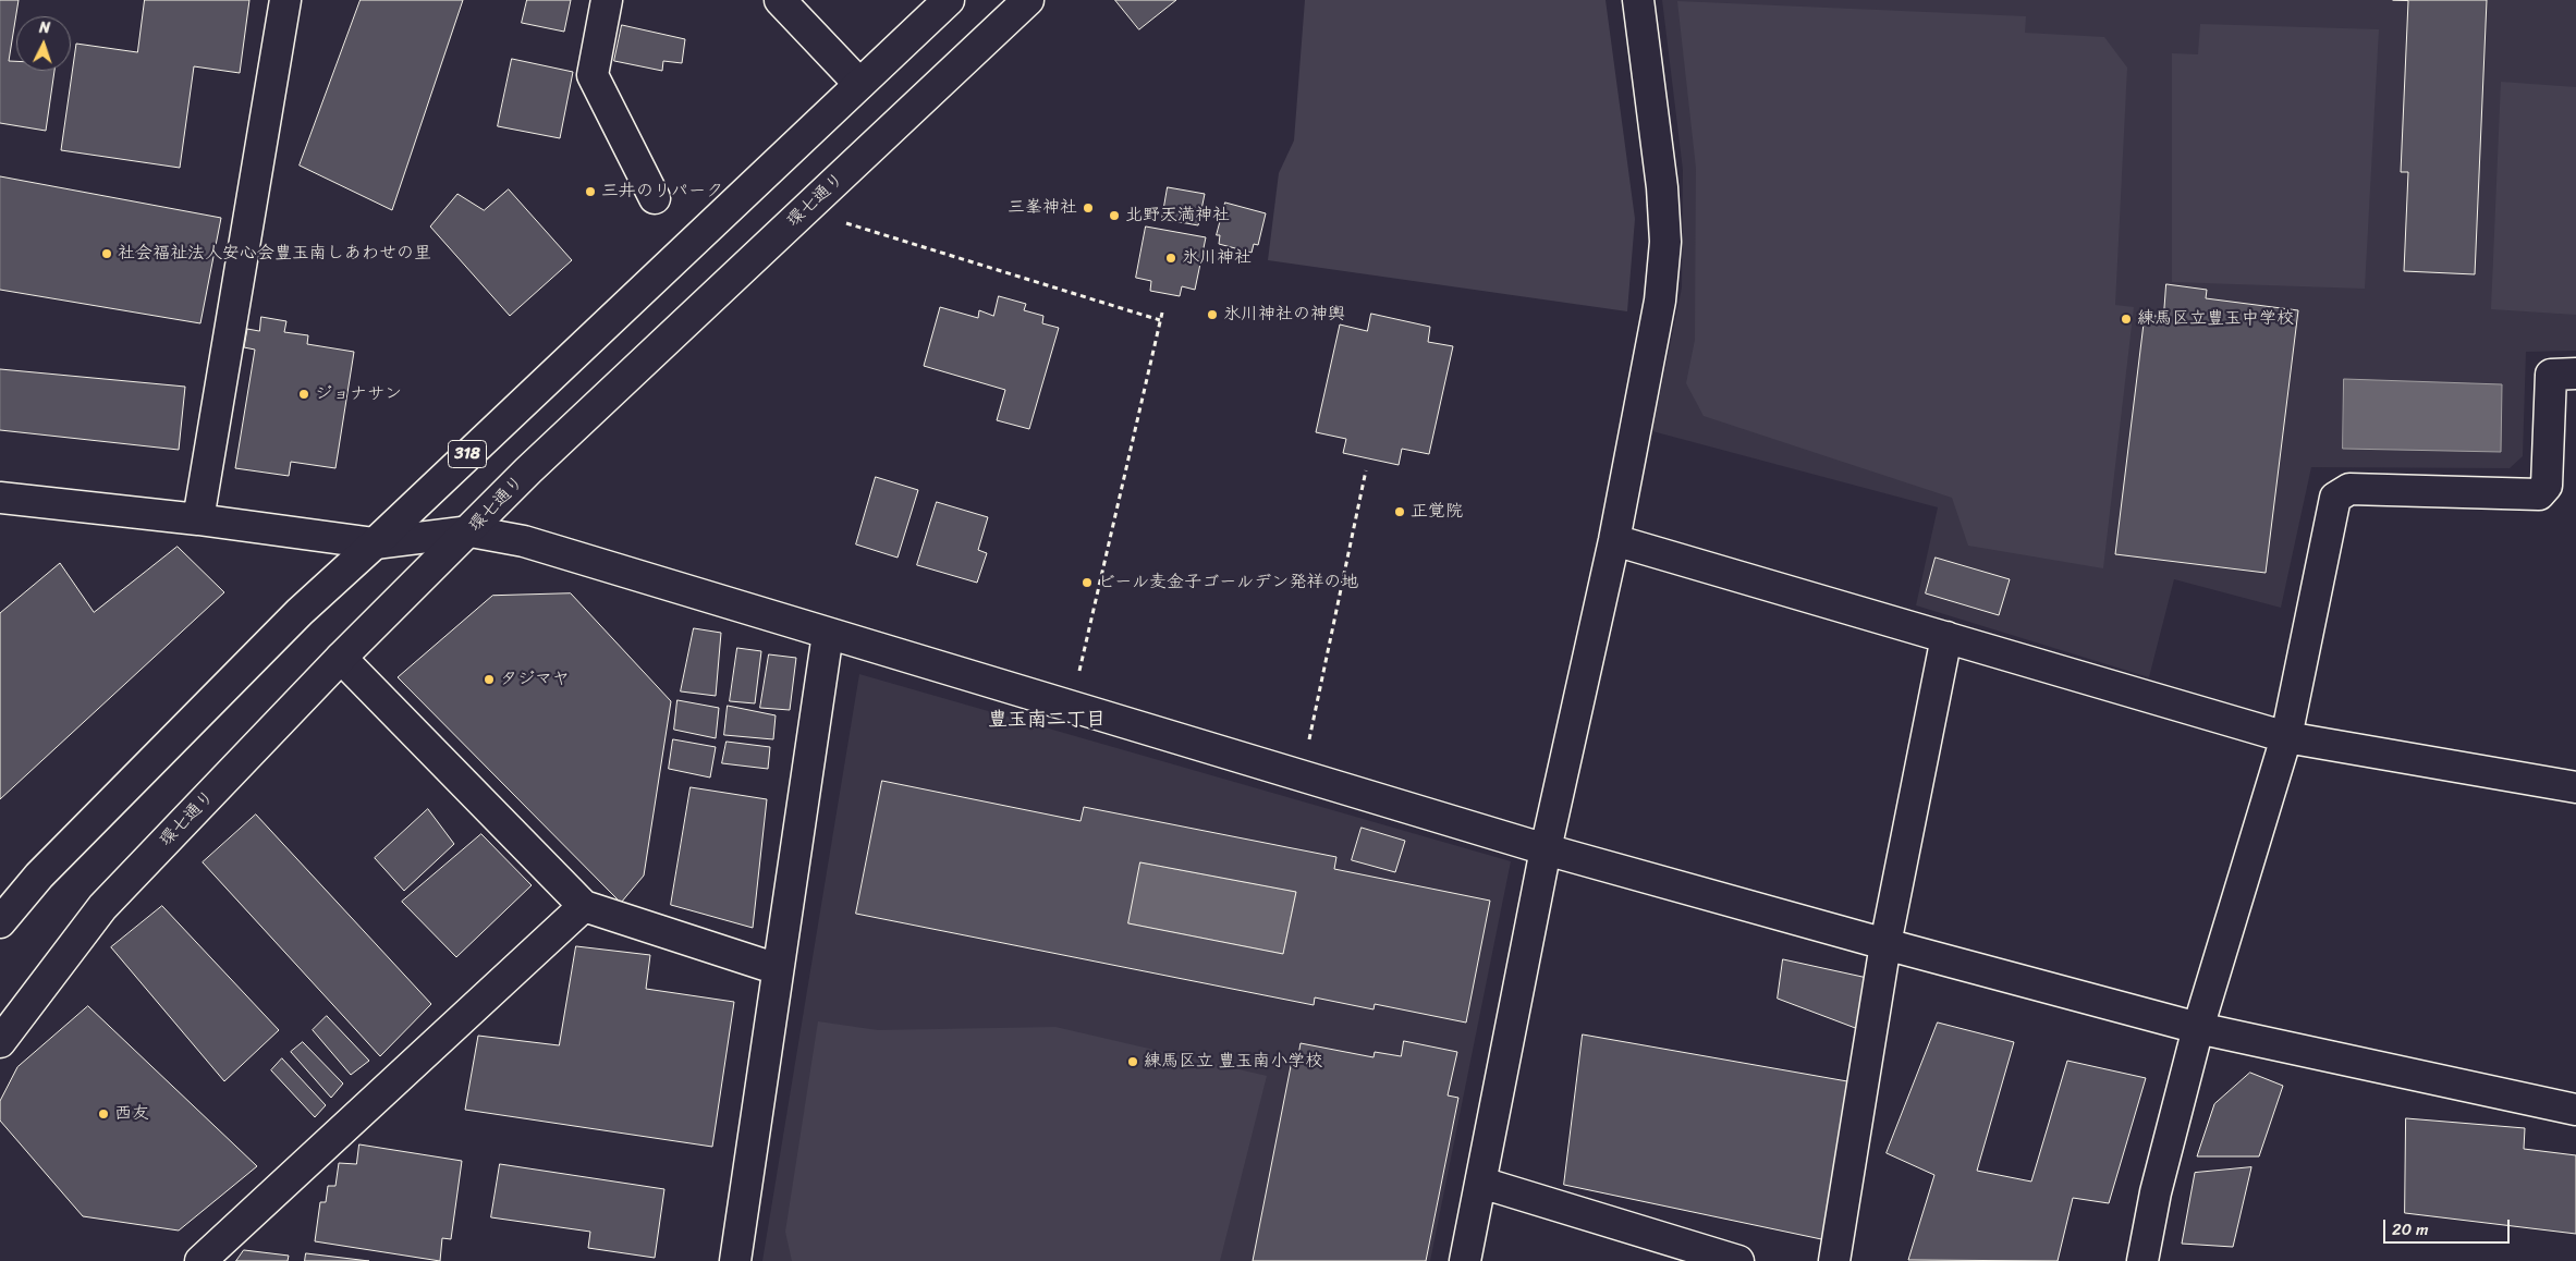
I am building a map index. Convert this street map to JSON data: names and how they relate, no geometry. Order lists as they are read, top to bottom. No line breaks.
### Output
{"streets":{"street":["環七通り","318"]},"districts":["豊玉南二丁目"],"places":["三井のリパーク","三峯神社","北野天満神社","社会福祉法人安心会豊玉南しあわせの里","氷川神社","氷川神社の神輿","練馬区立豊玉中学校","ジョナサン","正覚院","ビール麦金子ゴールデン発祥の地","タジマヤ","練馬区立 豊玉南小学校","西友"],"scale_bar":"20 m","north":"top"}
